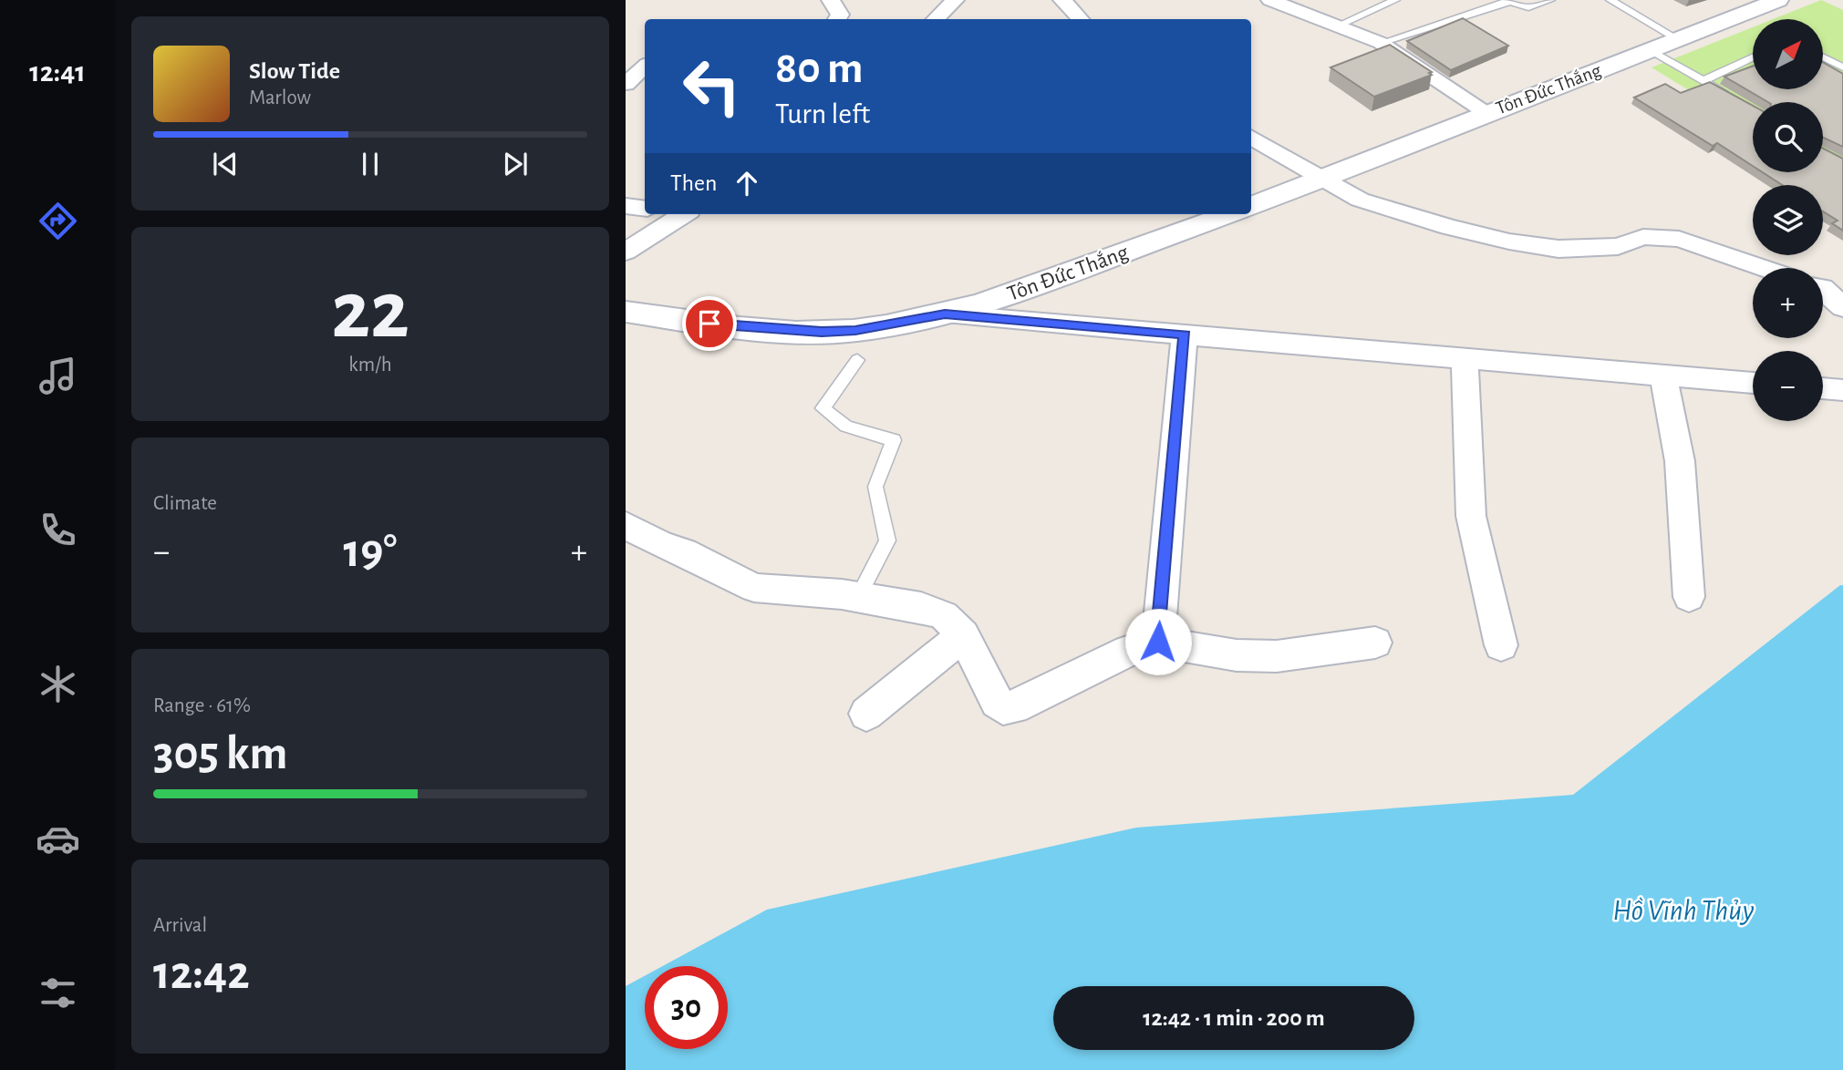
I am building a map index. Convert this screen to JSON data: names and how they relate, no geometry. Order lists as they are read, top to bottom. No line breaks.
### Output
{"streets":{"street":["Tôn Đức Thắng"]},"water":["Hồ Vĩnh Thủy"],"north":"top right","page":{"tabs":"12:41","map_buttons":["+","−"],"turn":["80 m","Turn left"],"song":["Slow Tide","Marlow"],"then":"Then","tile":[["22","km/h"],"Climate",["Range · 61%","305 km"],["Arrival","12:42"]],"heat":["−","19°","+"],"limit":"30","trip":"12:42 · 1 min · 200 m"}}
